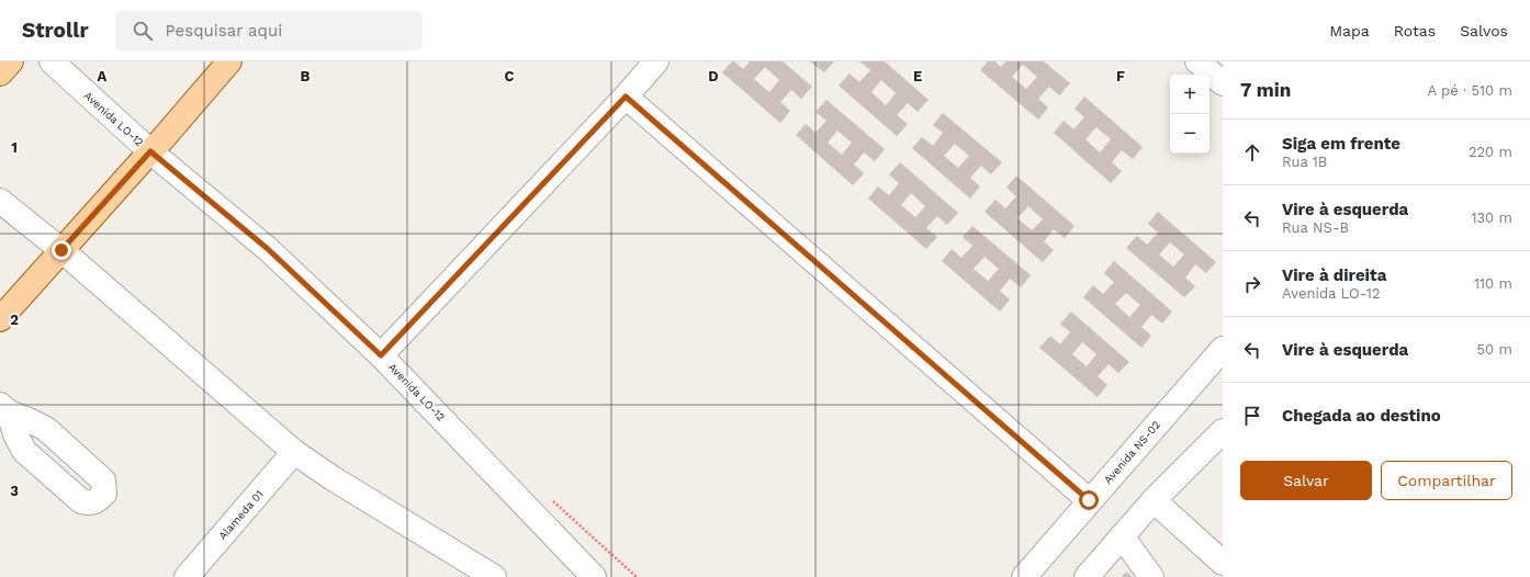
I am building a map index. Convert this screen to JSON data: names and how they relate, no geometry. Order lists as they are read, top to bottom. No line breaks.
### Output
{"streets":{"street":["Avenida LO-12","Avenida NS-02","Alameda 01"]},"page":{"header":"Strollr","search":"Pesquisar aqui","nav":["Mapa","Rotas","Salvos"],"heading":["7 min","A pé · 510 m"],"map_buttons":["+","−"],"list":[["Siga em frente","Rua 1B","220 m"],["Vire à esquerda","Rua NS-B","130 m"],["Vire à direita","Avenida LO-12","110 m"],["Vire à esquerda","50 m"],"Chegada ao destino"],"buttons":["Salvar","Compartilhar"]},"grid":{"columns":["A","B","C","D","E","F"],"rows":["1","2","3"]}}
